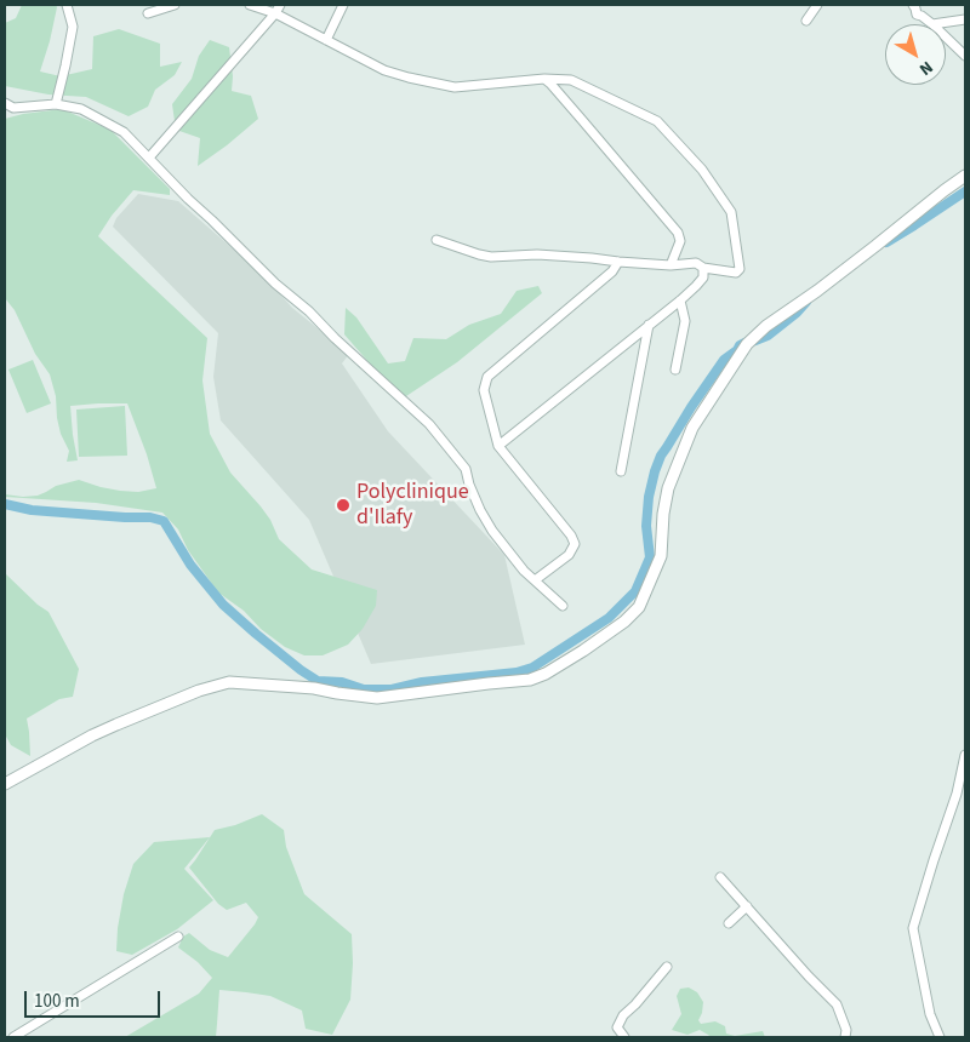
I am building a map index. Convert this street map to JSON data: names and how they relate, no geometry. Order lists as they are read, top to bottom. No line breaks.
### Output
{"places":["Polyclinique d'Ilafy"],"scale_bar":"100 m","north":"bottom right"}
